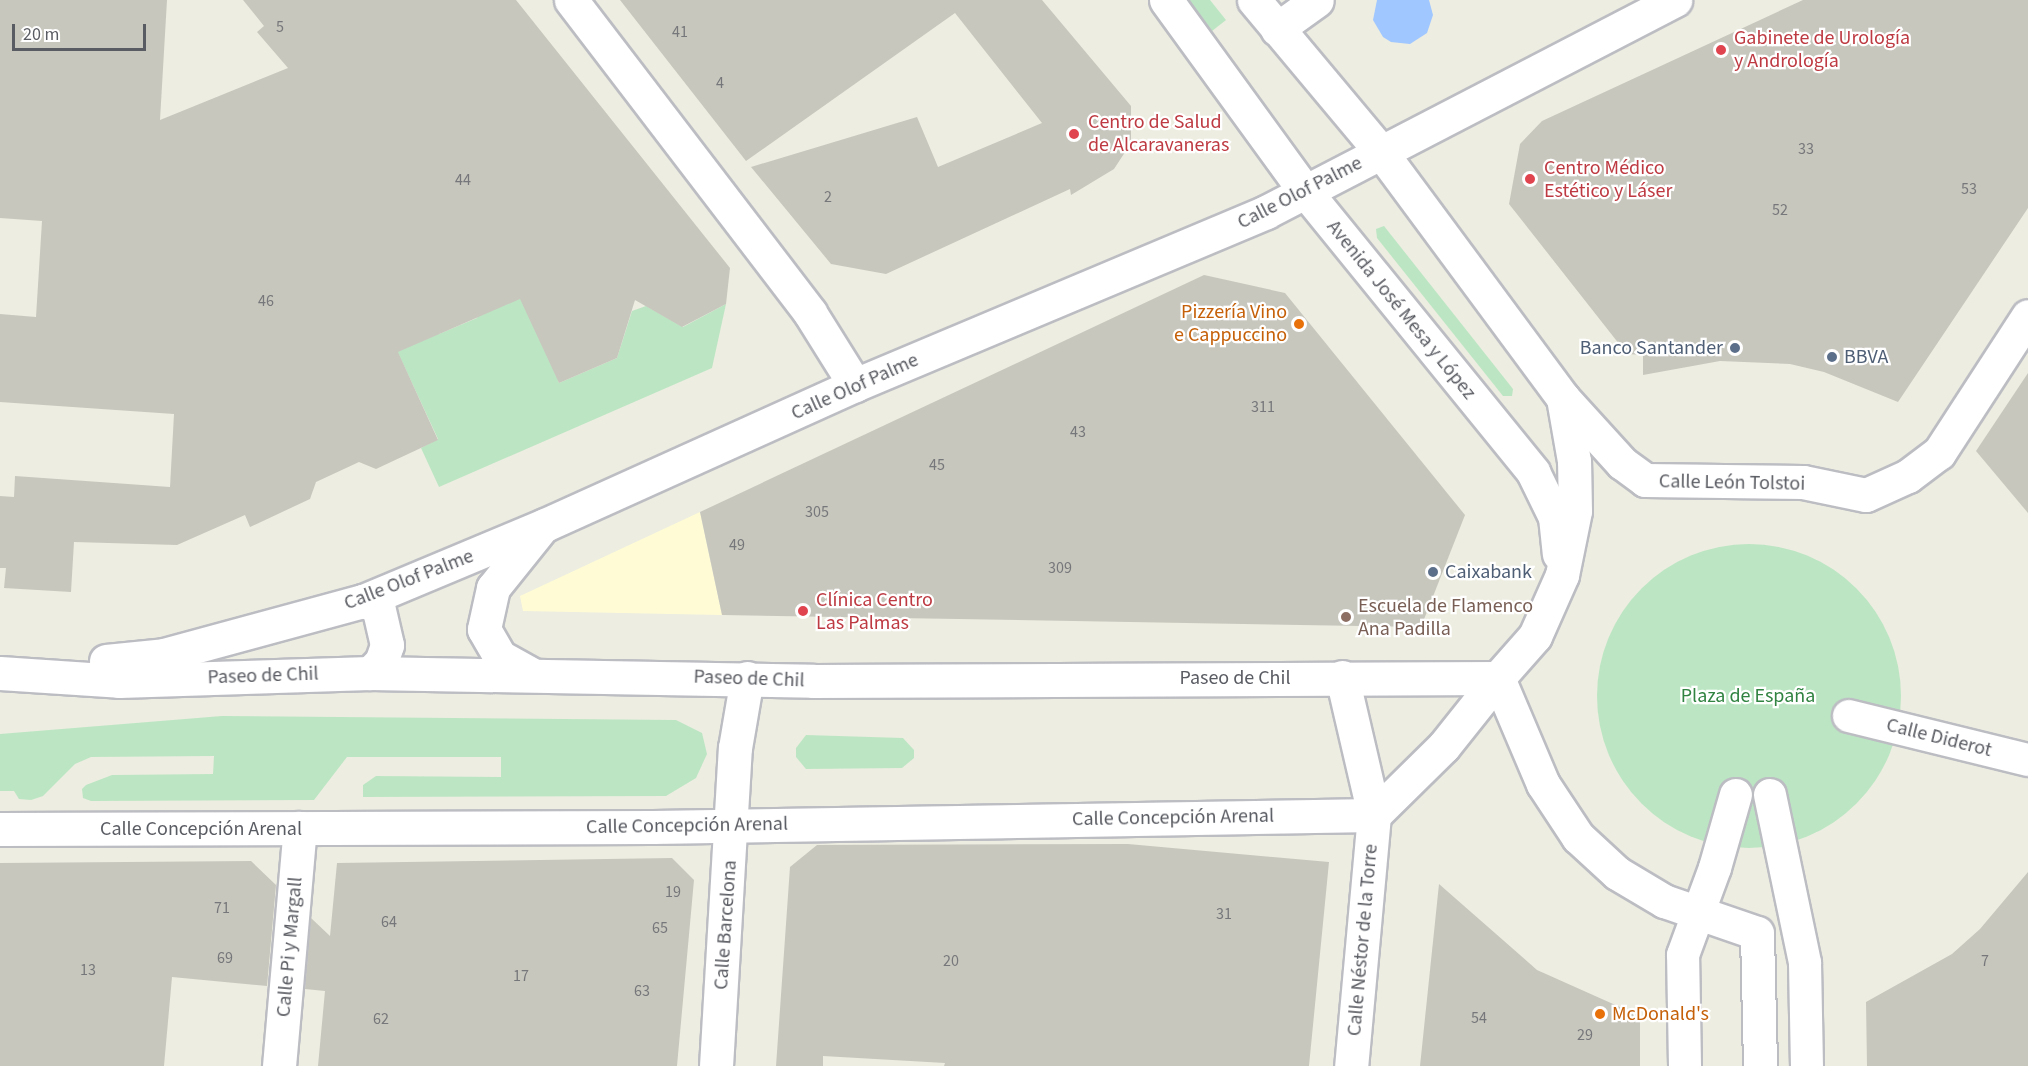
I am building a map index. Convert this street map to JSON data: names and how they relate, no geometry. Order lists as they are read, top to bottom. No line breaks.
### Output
{"streets":{"street":["Calle Olof Palme","Avenida José Mesa y López","Calle León Tolstoi","Paseo de Chil","Calle Diderot","Calle Concepción Arenal","Calle Barcelona","Calle Néstor de la Torre","Calle Pi y Margall"]},"crossings":[["Calle Olof Palme","Avenida José Mesa y López"],["Paseo de Chil","Calle Barcelona"],["Paseo de Chil","Calle Néstor de la Torre"],["Calle Concepción Arenal","Calle Barcelona"],["Calle Concepción Arenal","Calle Néstor de la Torre"],["Calle Concepción Arenal","Calle Pi y Margall"]],"parks":["Plaza de España"],"places":["Gabinete de Urología y Andrología","Centro de Salud de Alcaravaneras","Centro Médico Estético y Láser","Pizzería Vino e Cappuccino","Banco Santander","BBVA","Caixabank","Clínica Centro Las Palmas","Escuela de Flamenco Ana Padilla","McDonald's"],"house_numbers":["5","41","4","33","44","53","2","52","46","311","43","45","305","49","309","19","71","31","64","65","69","20","7","13","17","63","54","62","29"],"scale_bar":"20 m"}
